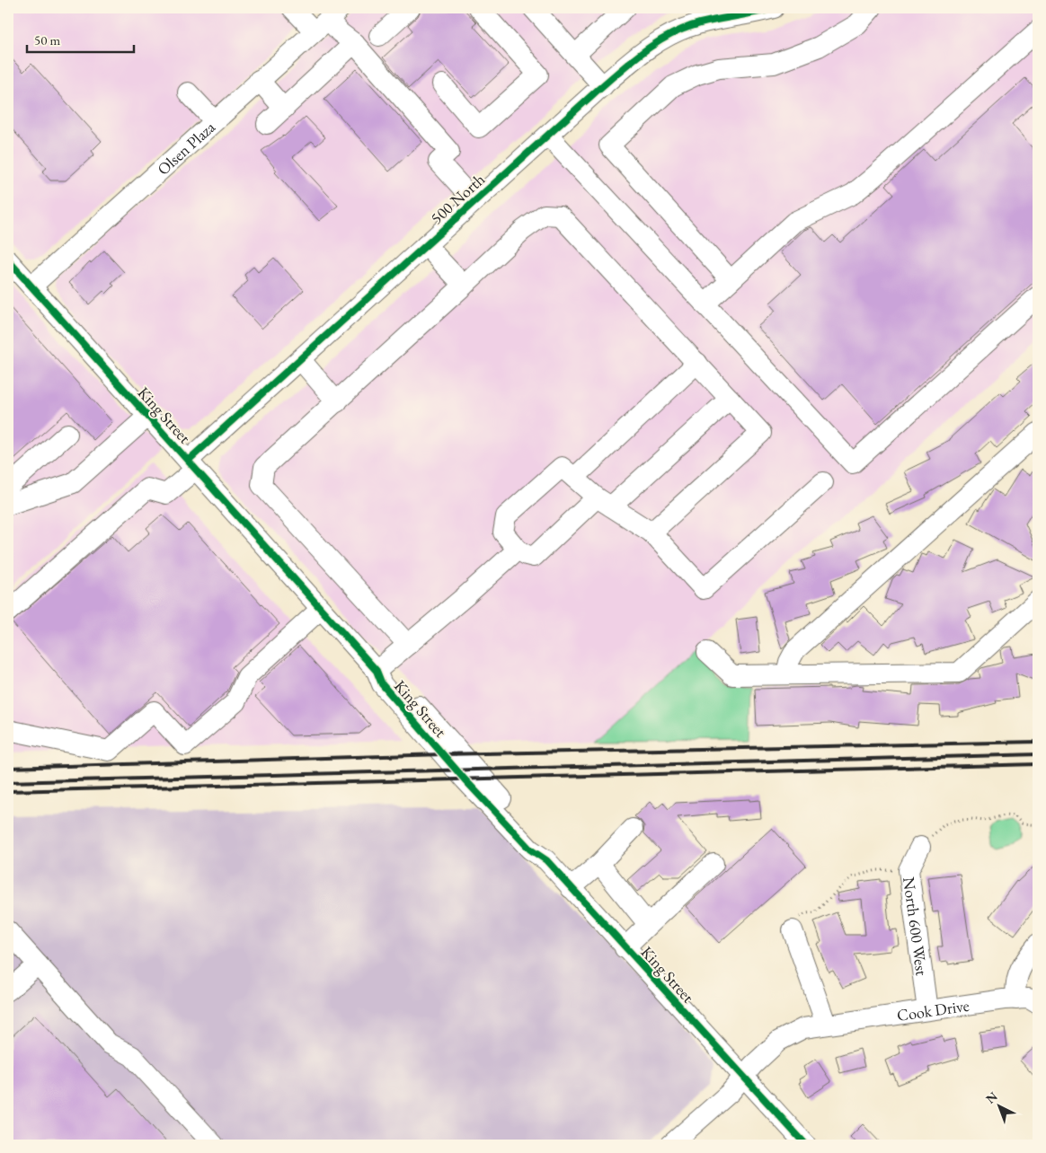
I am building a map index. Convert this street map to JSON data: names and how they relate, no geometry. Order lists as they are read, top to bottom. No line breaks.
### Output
{"streets":{"street":["Olsen Plaza","500 North","King Street","North 600 West","Cook Drive"]},"crossings":[["Olsen Plaza","King Street"],["500 North","King Street"],["King Street","Cook Drive"],["North 600 West","Cook Drive"]],"scale_bar":"50 m","north":"top left"}
